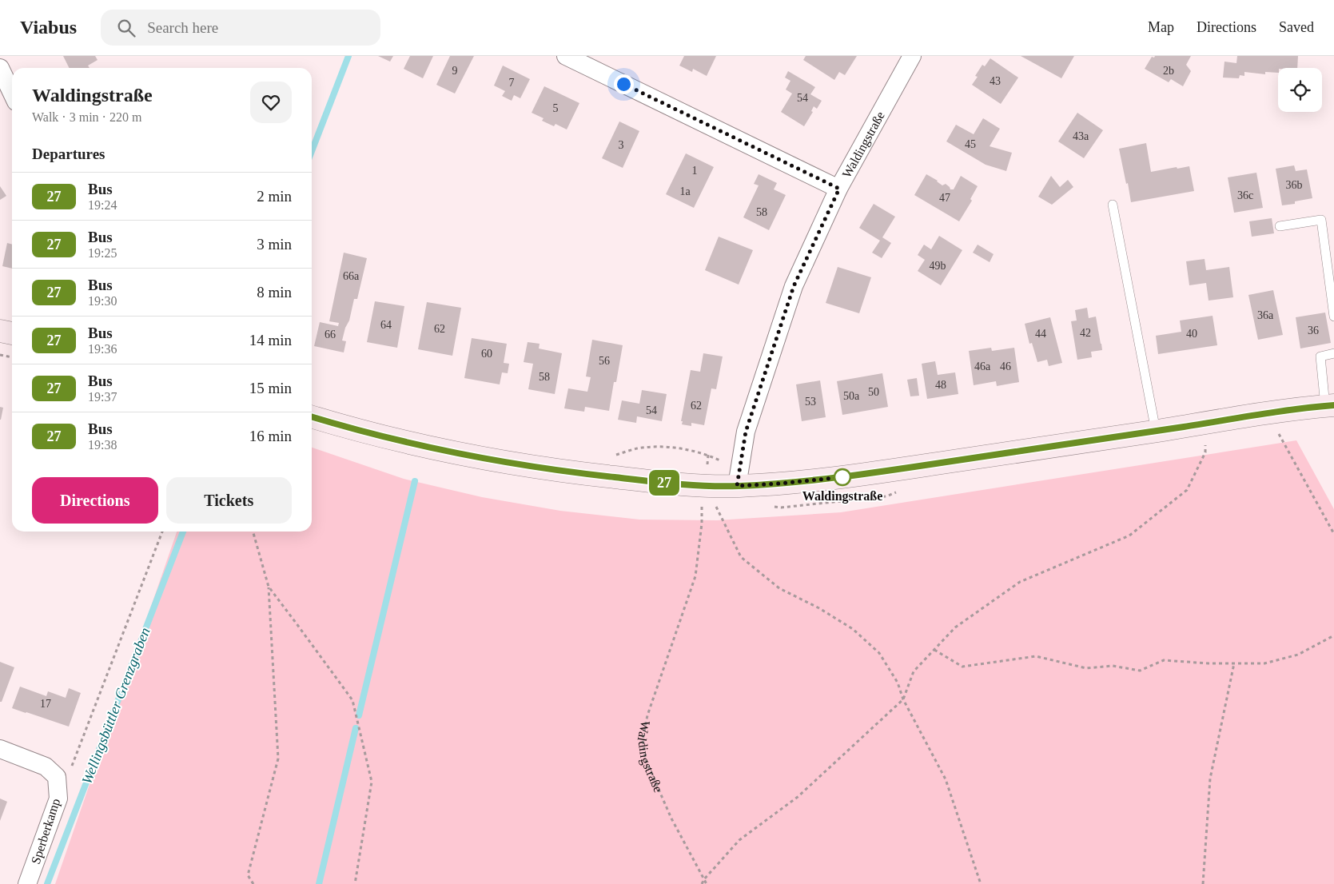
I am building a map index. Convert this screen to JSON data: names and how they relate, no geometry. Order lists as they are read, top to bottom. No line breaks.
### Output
{"streets":{"street":["Waldingstraße","Sperberkamp"]},"water":["Wellingsbüttler Grenzgraben"],"places":["Waldingstraße"],"lines":["bus line 27"],"house_numbers":["9","2b","43","7","54","5","43a","45","3","1","36b","1a","36c","47","58","49b","66a","36a","64","62","36","42","44","40","66","60","56","46a","46","58","48","50","50a","53","62","54","17"],"page":{"header":"Viabus","search":"Search here","nav":["Map","Directions","Saved"],"on_map":"27","heading":[["Waldingstraße","Walk · 3 min · 220 m"],"Departures"],"list":[{"mark":"27","name":"Bus","note":"19:24","value":"2 min"},{"mark":"27","name":"Bus","note":"19:25","value":"3 min"},{"mark":"27","name":"Bus","note":"19:30","value":"8 min"},{"mark":"27","name":"Bus","note":"19:36","value":"14 min"},{"mark":"27","name":"Bus","note":"19:37","value":"15 min"},{"mark":"27","name":"Bus","note":"19:38","value":"16 min"}],"buttons":["Directions","Tickets"]}}
